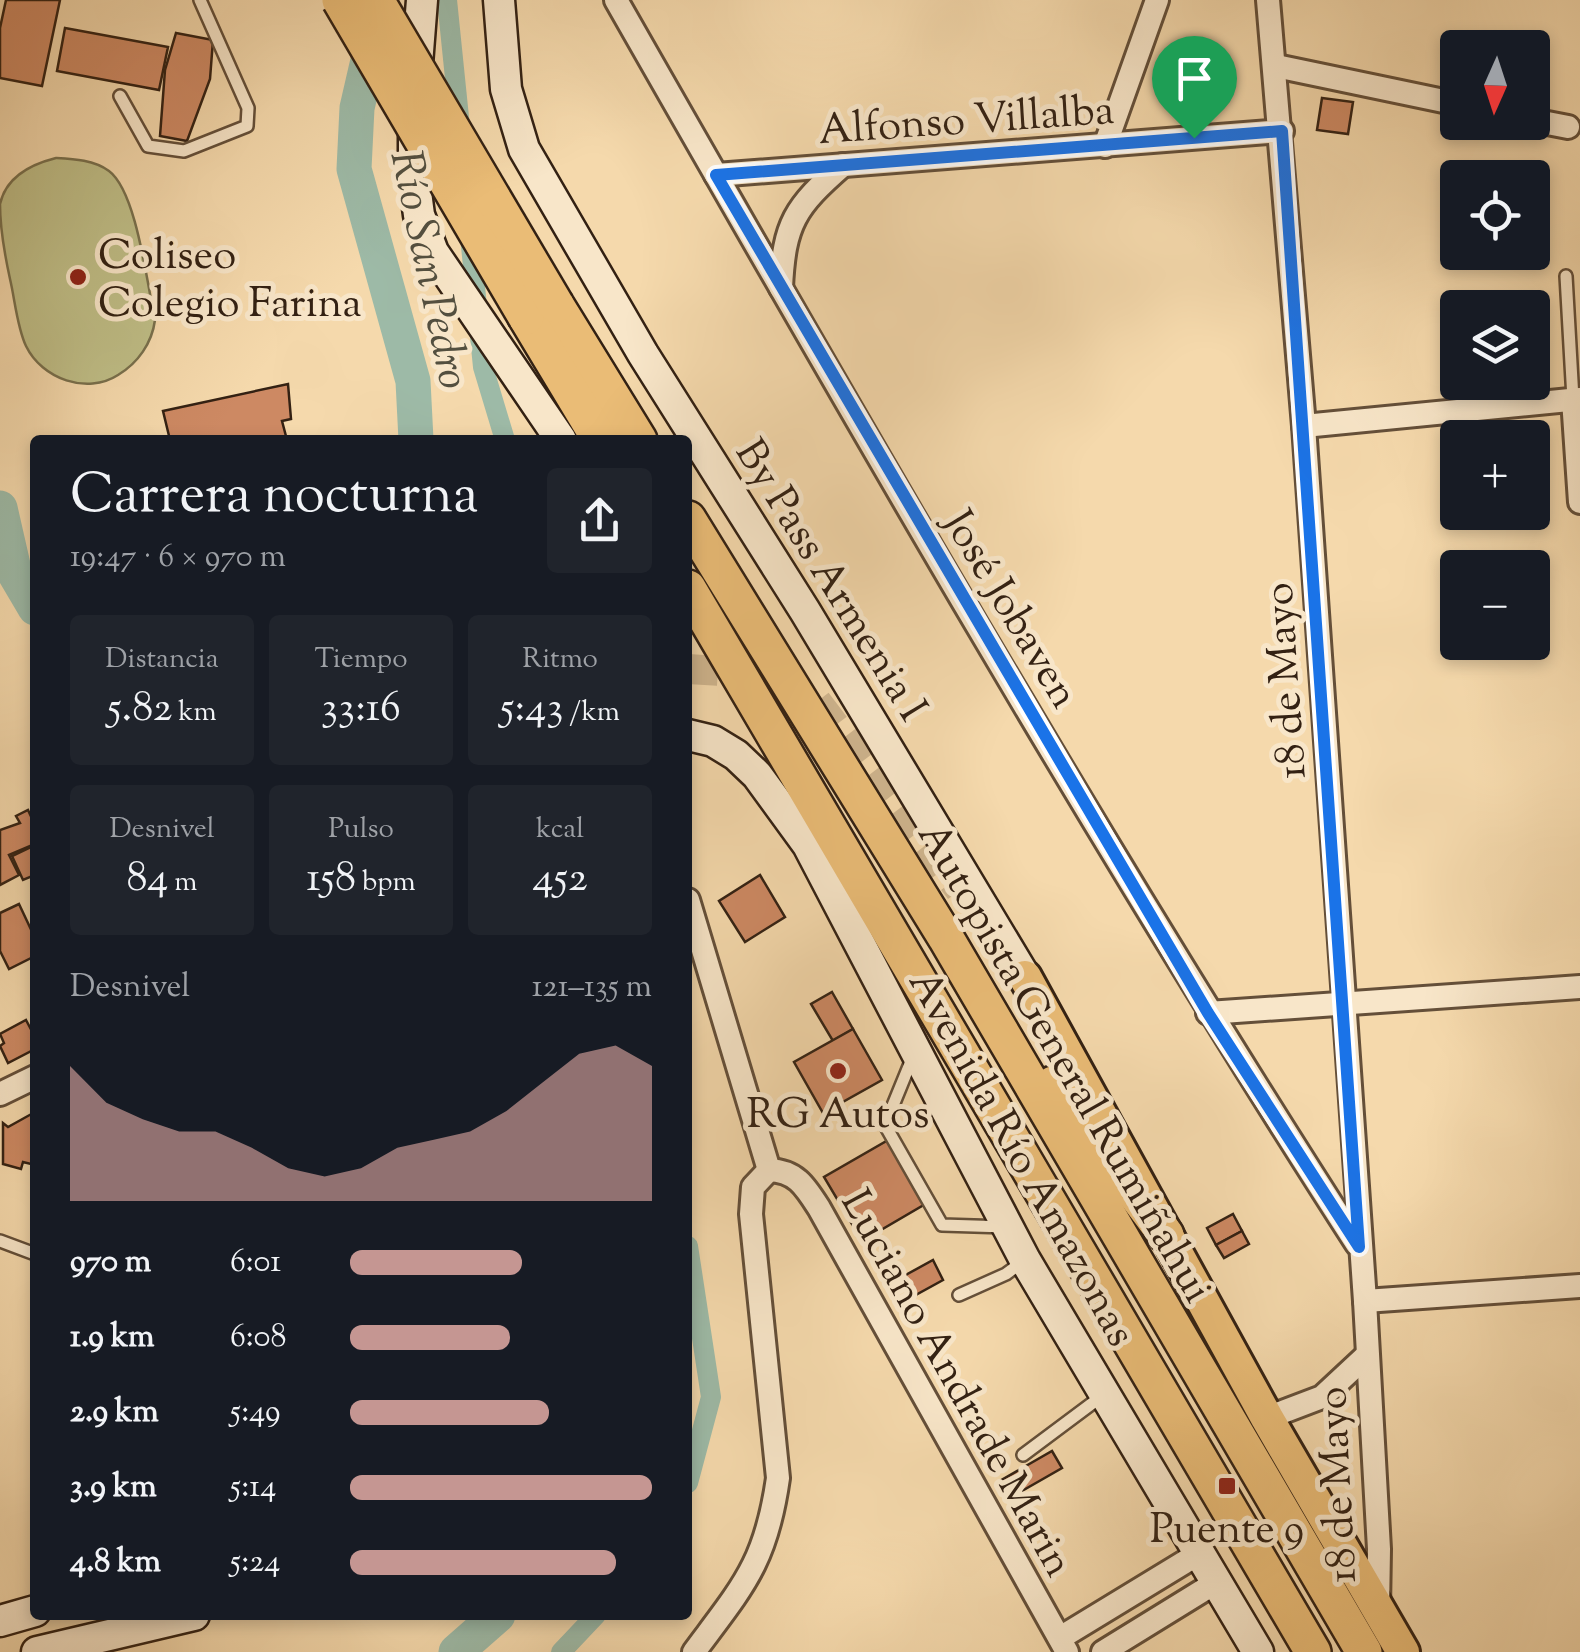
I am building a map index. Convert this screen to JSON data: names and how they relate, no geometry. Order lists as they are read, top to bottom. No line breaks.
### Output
{"streets":{"highway":["Autopista General Rumiñahui"],"main road":["By Pass Armenia I","Avenida Río Amazonas"],"street":["Alfonso Villalba","José Jobaven","18 de Mayo","Luciano Andrade Marin"]},"crossings":[["Alfonso Villalba","José Jobaven"],["Alfonso Villalba","18 de Mayo"],["José Jobaven","18 de Mayo"]],"water":["Río San Pedro"],"places":{"other":["Coliseo Colegio Farina","RG Autos"],"transit":["Puente 9"]},"north":"bottom","page":{"map_buttons":["+","−"],"heading":["Carrera nocturna","19:47 · 6 × 970 m"],"stats":[["Distancia","5.82 km"],["Tiempo","33:16"],["Ritmo","5:43 /km"],["Desnivel","84 m"],["Pulso","158 bpm"],["kcal","452"]],"chart":["Desnivel","121–135 m"],"list":[{"name":"970 m","note":"6:01"},{"name":"1.9 km","note":"6:08"},{"name":"2.9 km","note":"5:49"},{"name":"3.9 km","note":"5:14"},{"name":"4.8 km","note":"5:24"}]}}
